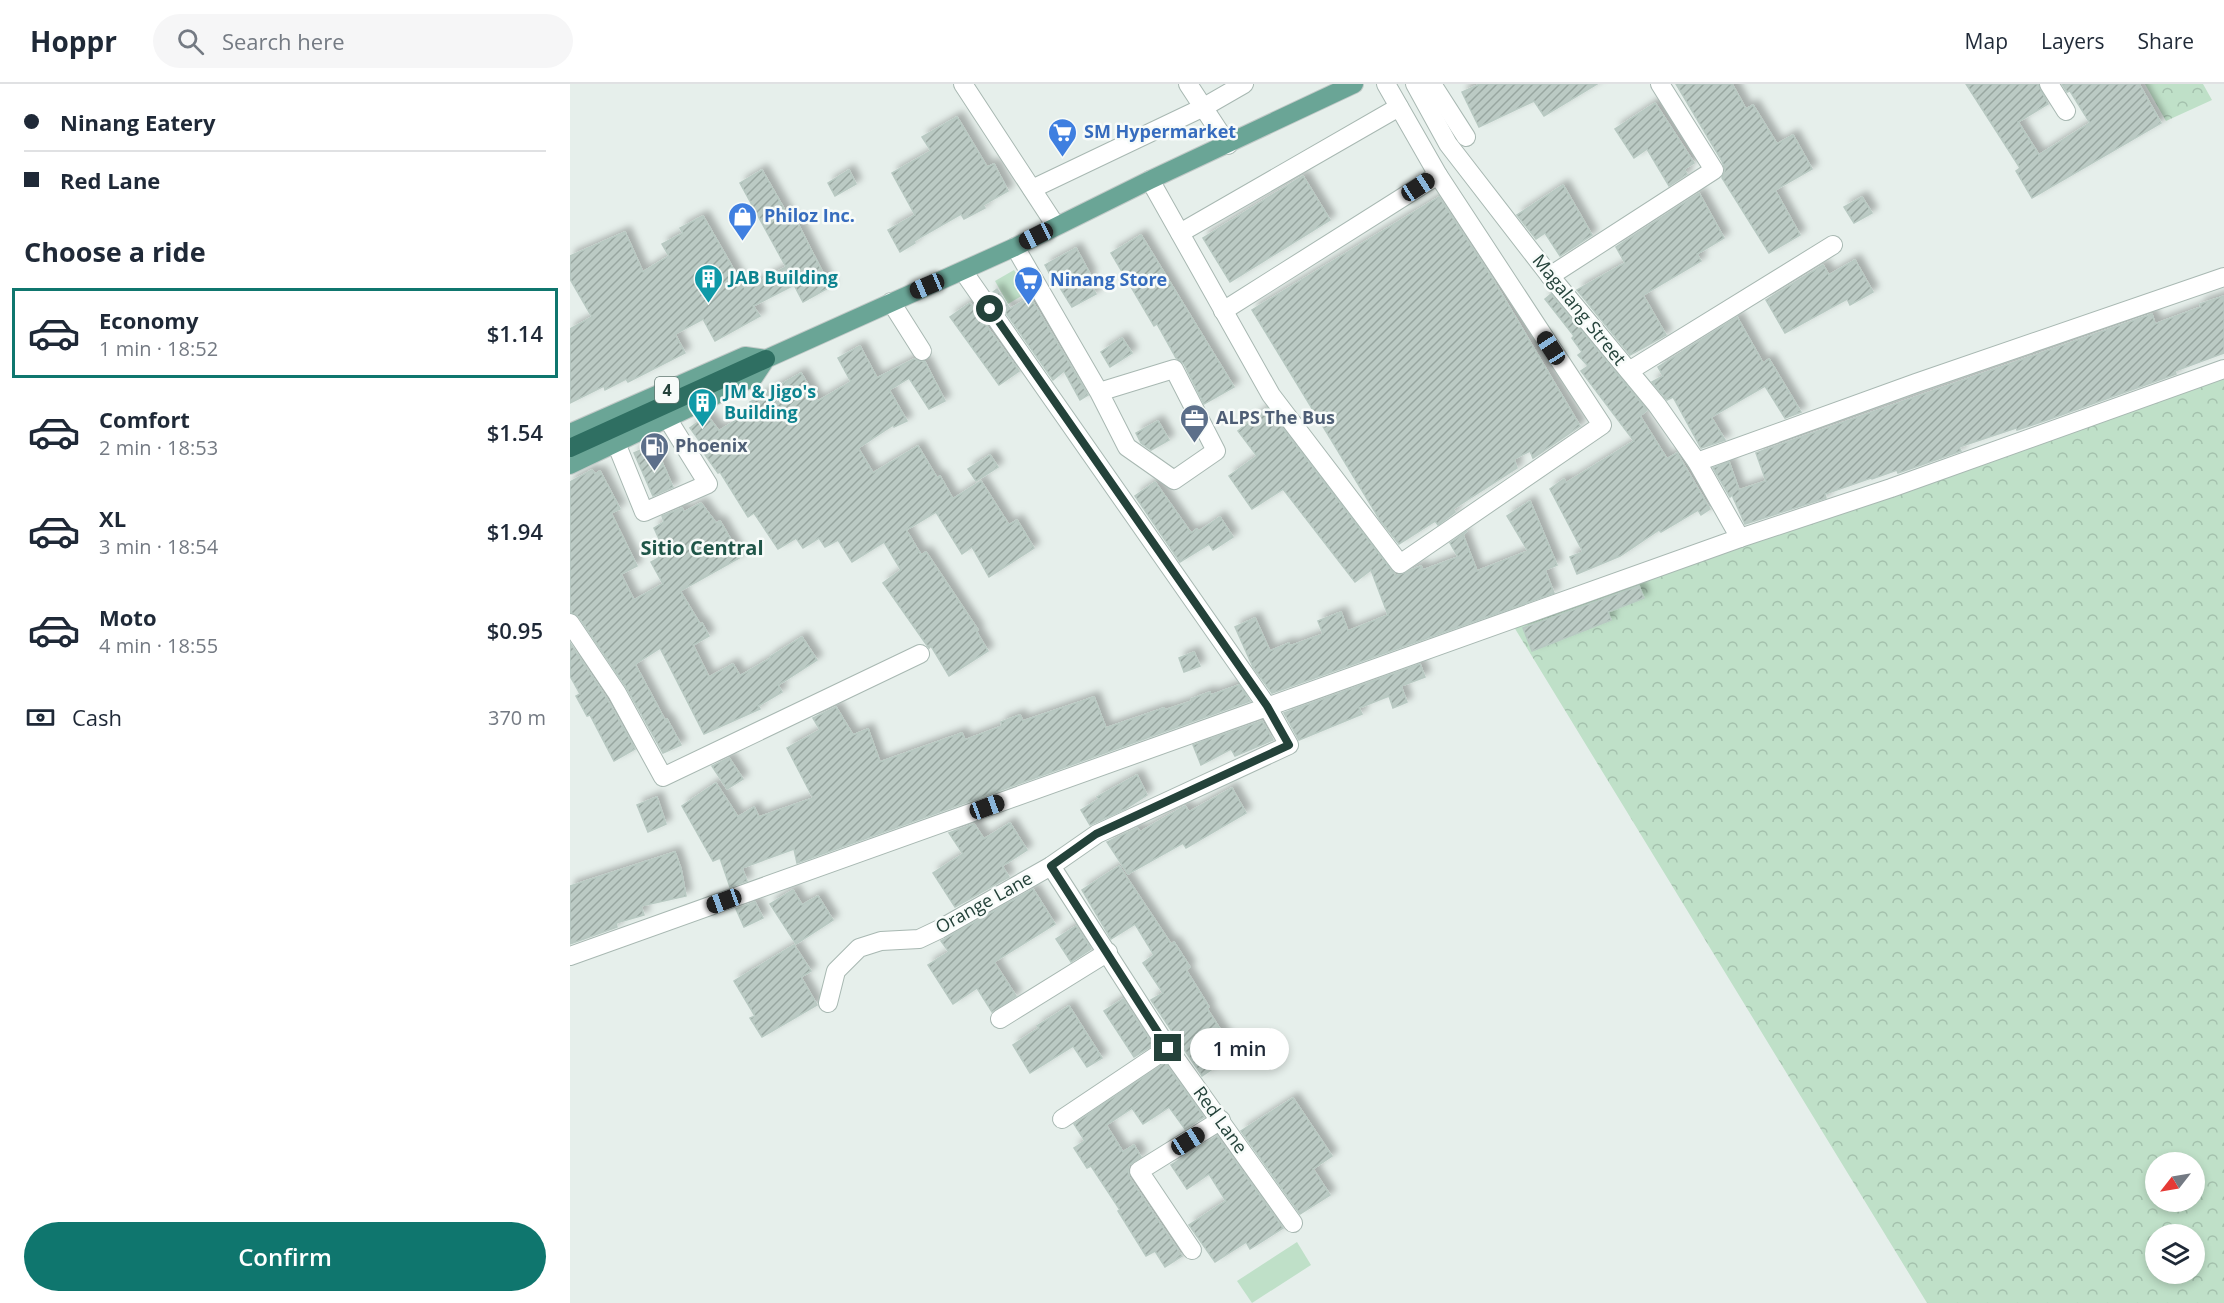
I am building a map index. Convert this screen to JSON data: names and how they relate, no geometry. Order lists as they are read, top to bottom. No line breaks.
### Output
{"streets":{"main road":["4"],"street":["Magalang Street","Orange Lane","Red Lane"]},"crossings":[["Orange Lane","Red Lane"]],"districts":["Sitio Central"],"places":{"supermarket":["SM Hypermarket","Ninang Store"],"shop":["Philoz Inc."],"building":["JAB Building","JM & Jigo's Building"],"office":["ALPS The Bus"],"fuel station":["Phoenix"]},"north":"bottom left","page":{"header":"Hoppr","search":"Search here","nav":["Map","Layers","Share"],"banner":["Ninang Eatery","Red Lane"],"heading":"Choose a ride","list":[{"name":"Economy","note":"1 min · 18:52","value":"$1.14"},{"name":"Comfort","note":"2 min · 18:53","value":"$1.54"},{"name":"XL","note":"3 min · 18:54","value":"$1.94"},{"name":"Moto","note":"4 min · 18:55","value":"$0.95"}],"pay":["Cash","370 m"],"bubble":"1 min","buttons":"Confirm"}}
